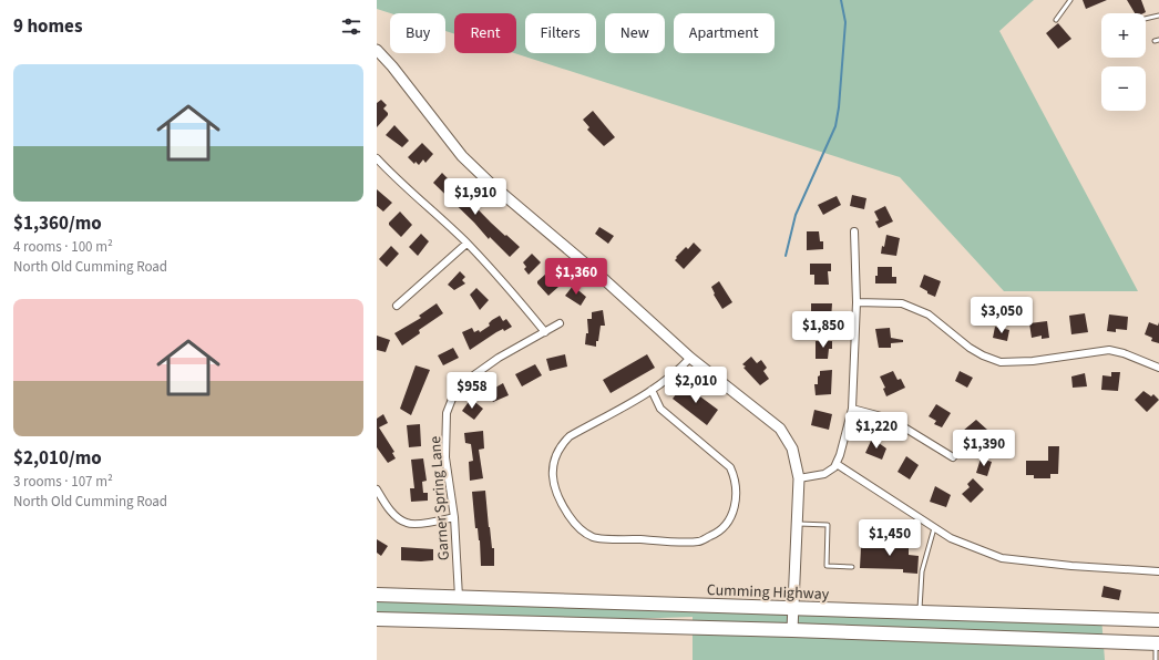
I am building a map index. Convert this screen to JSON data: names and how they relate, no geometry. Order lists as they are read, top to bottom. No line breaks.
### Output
{"streets":{"highway":["Cumming Highway"],"street":["Garner Spring Lane"]},"crossings":[["Garner Spring Lane","Cumming Highway"]],"page":{"heading":"9 homes","map_buttons":["+","−"],"chip":["Buy","Rent","Filters","New","Apartment"],"list":[{"name":"$1,360/mo","note":"4 rooms · 100 m² · North Old Cumming Road"},{"name":"$2,010/mo","note":"3 rooms · 107 m² · North Old Cumming Road"}],"price":["$1,910","$1,360","$3,050","$1,850","$2,010","$958","$1,220","$1,390","$1,450"]}}
